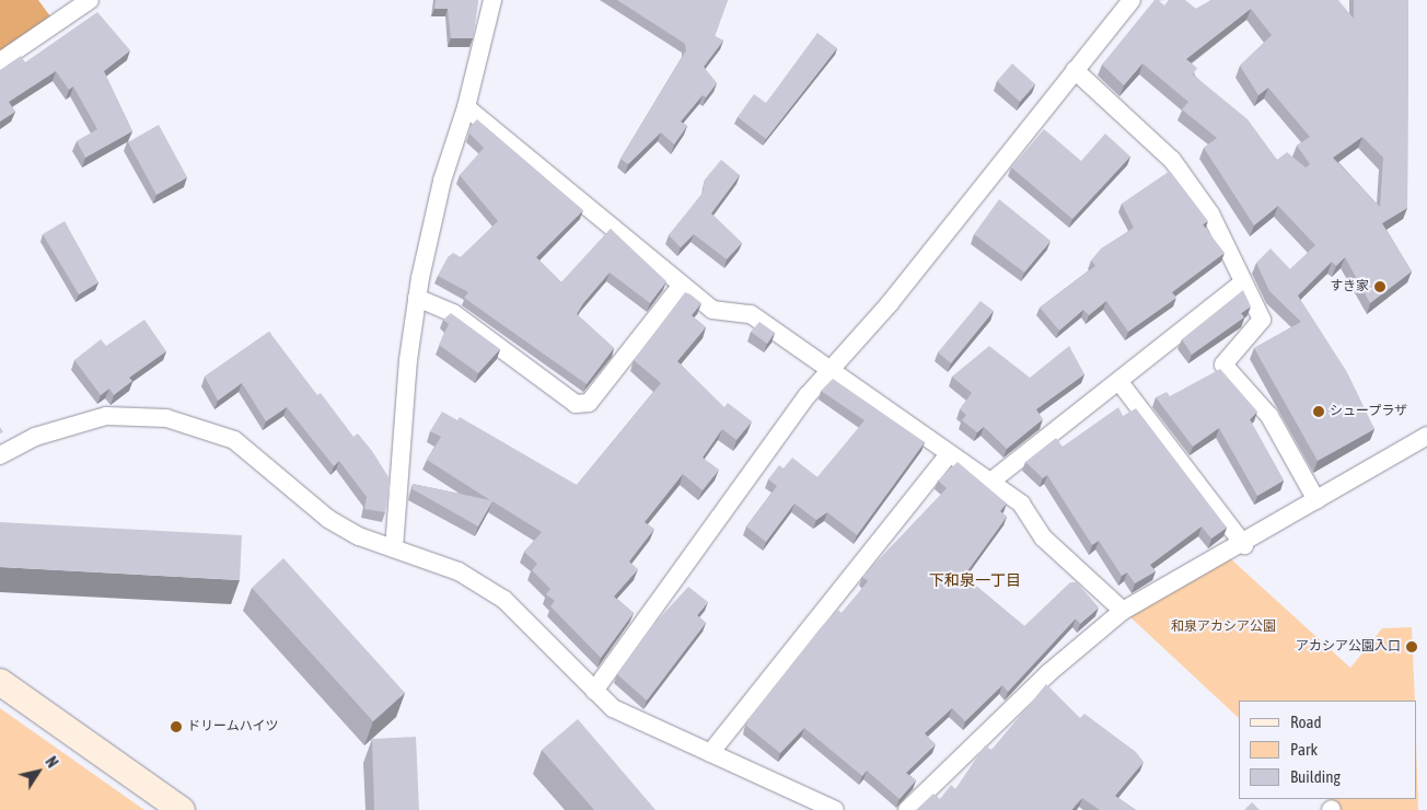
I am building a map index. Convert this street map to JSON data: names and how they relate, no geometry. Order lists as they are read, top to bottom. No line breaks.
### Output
{"districts":["下和泉一丁目"],"parks":["和泉アカシア公園"],"places":["すき家","シュープラザ","アカシア公園入口","ドリームハイツ"],"legend":["Road","Park","Building"],"north":"top right"}
